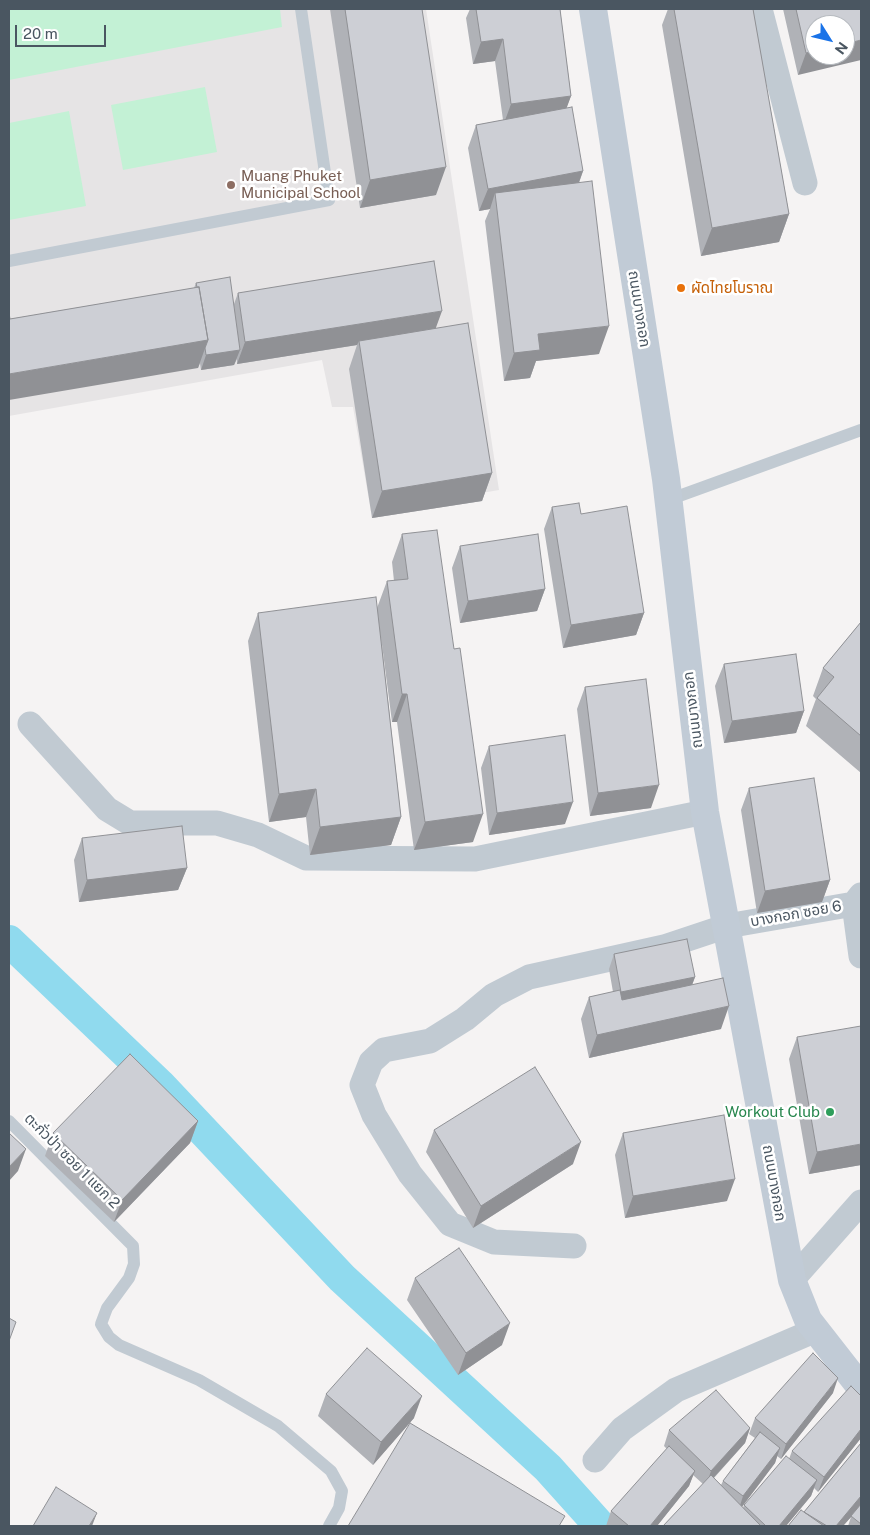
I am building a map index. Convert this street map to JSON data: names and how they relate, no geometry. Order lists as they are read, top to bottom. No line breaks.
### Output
{"streets":{"main road":["ถนนบางกอก"],"street":["บางกอก ซอย 6"],"lane":["ตะกั่วป่า ซอย 1 แยก 2"]},"crossings":[["ถนนบางกอก","บางกอก ซอย 6"]],"places":["Muang Phuket Municipal School","ผัดไทยโบราณ","Workout Club"],"scale_bar":"20 m","north":"bottom right"}
